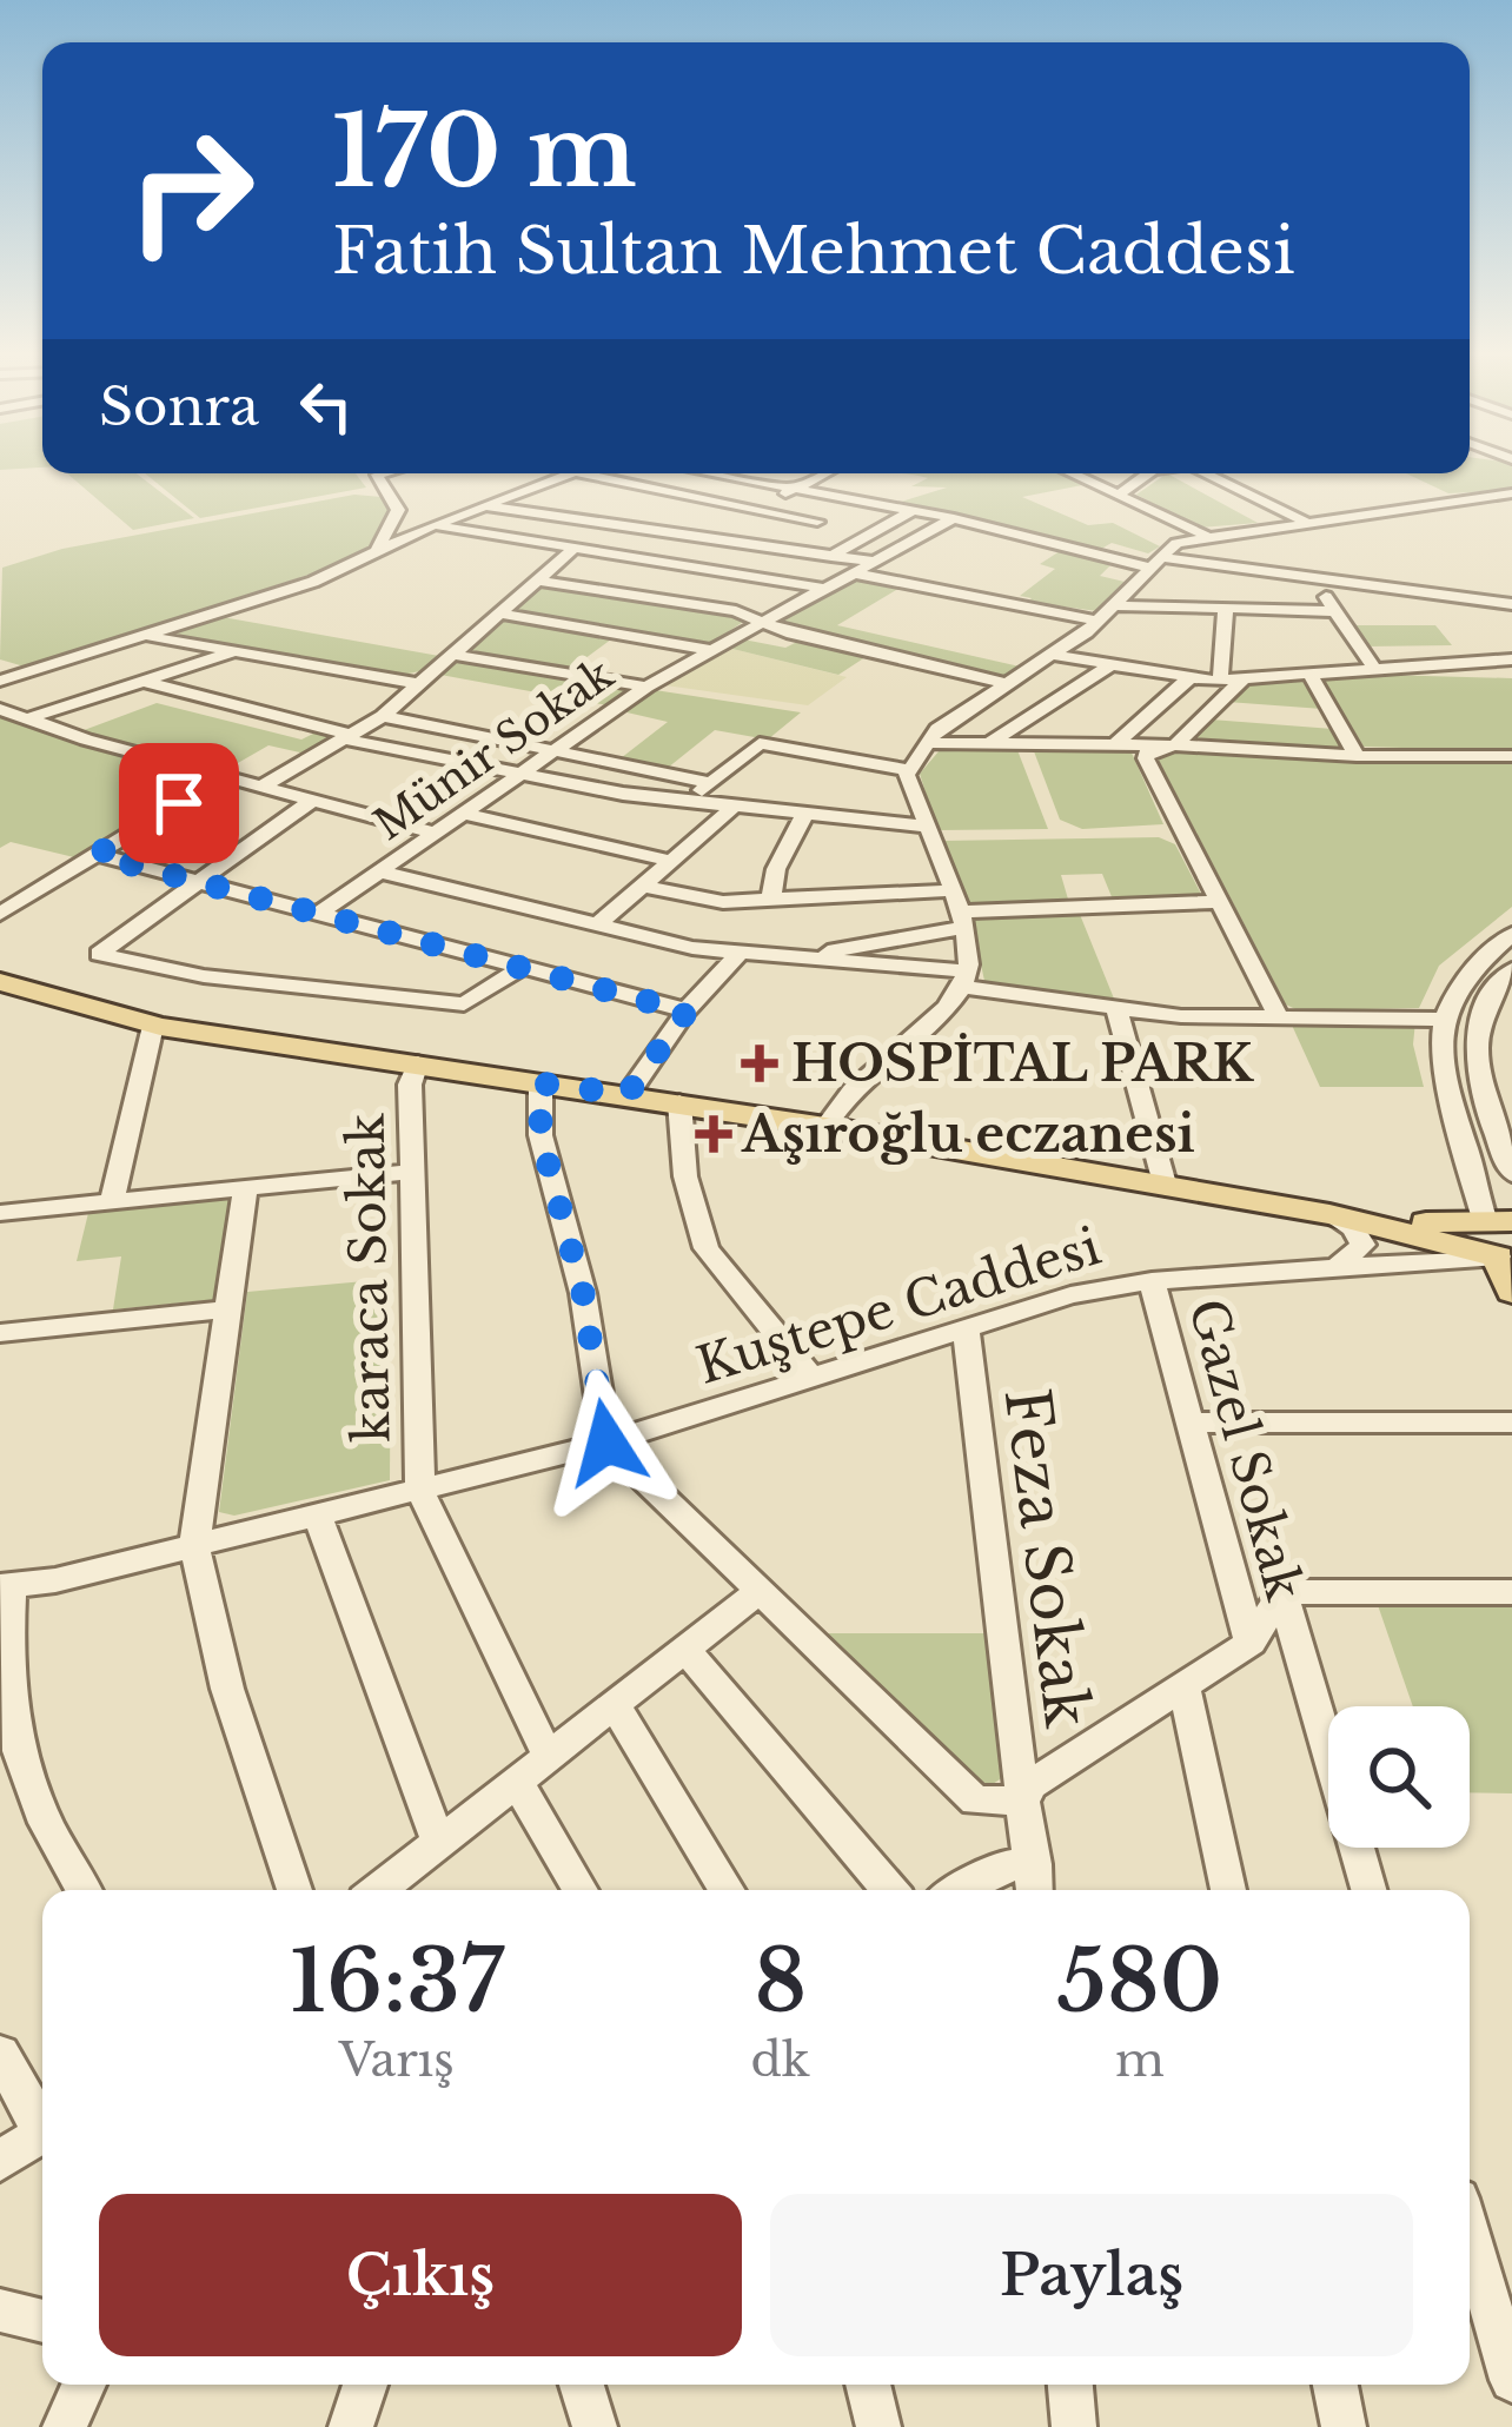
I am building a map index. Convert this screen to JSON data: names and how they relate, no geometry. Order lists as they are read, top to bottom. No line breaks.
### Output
{"streets":{"street":["Münir Sokak","karaca Sokak","Kuştepe Caddesi","Gazel Sokak","Feza Sokak"]},"crossings":[["karaca Sokak","Kuştepe Caddesi"],["Kuştepe Caddesi","Gazel Sokak"],["Kuştepe Caddesi","Feza Sokak"]],"places":{"health":["HOSPİTAL PARK","Aşıroğlu eczanesi"]},"page":{"turn":["170 m","Fatih Sultan Mehmet Caddesi"],"then":"Sonra","eta":["16:37","Varış","8","dk","580","m"],"buttons":["Çıkış","Paylaş"]}}
